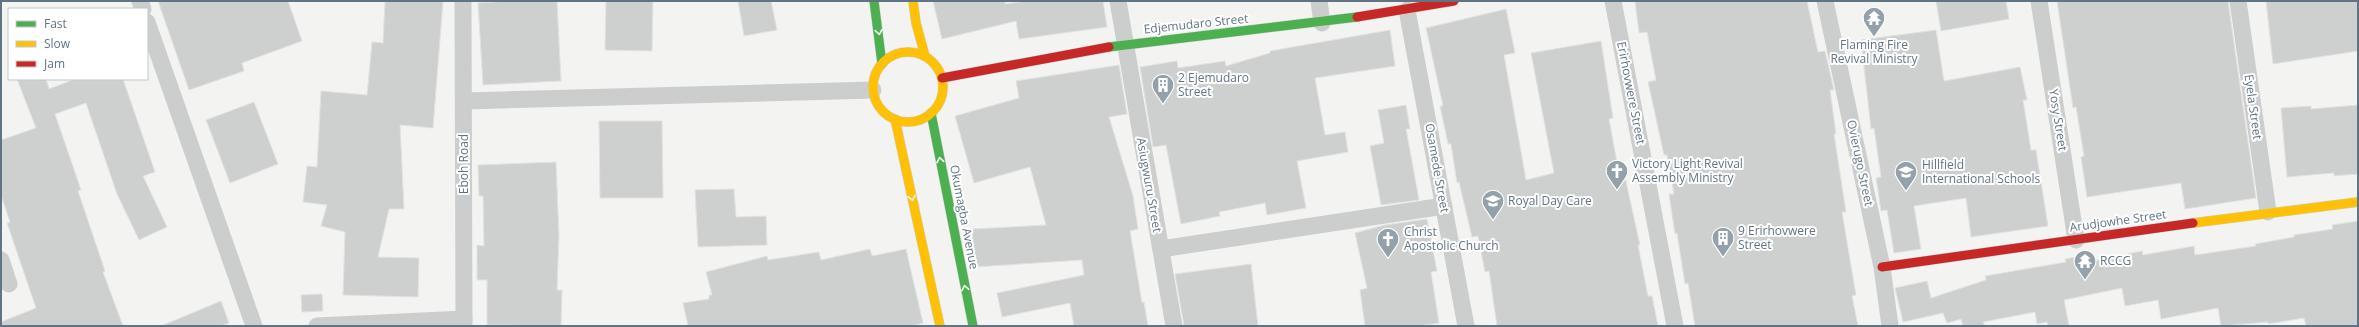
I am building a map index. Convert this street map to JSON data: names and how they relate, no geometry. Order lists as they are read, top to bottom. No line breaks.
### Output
{"streets":{"street":["Edjemudaro Street","Erirhovwere Street","Eyela Street","Yosy Street","Ovierugo Street","Eboh Road","Osamede Street","Asiugwuru Street","Okumagba Avenue","Arudjowhe Street"]},"crossings":[["Edjemudaro Street","Osamede Street"],["Edjemudaro Street","Asiugwuru Street"],["Edjemudaro Street","Okumagba Avenue"],["Eyela Street","Arudjowhe Street"],["Yosy Street","Arudjowhe Street"],["Ovierugo Street","Arudjowhe Street"]],"places":{"temple":["Flaming Fire Revival Ministry","RCCG"],"building":["2 Ejemudaro Street","9 Erirhovwere Street"],"church":["Victory Light Revival Assembly Ministry","Christ Apostolic Church"],"school or university":["Hillfield International Schools","Royal Day Care"]},"legend":["Fast","Slow","Jam"]}
